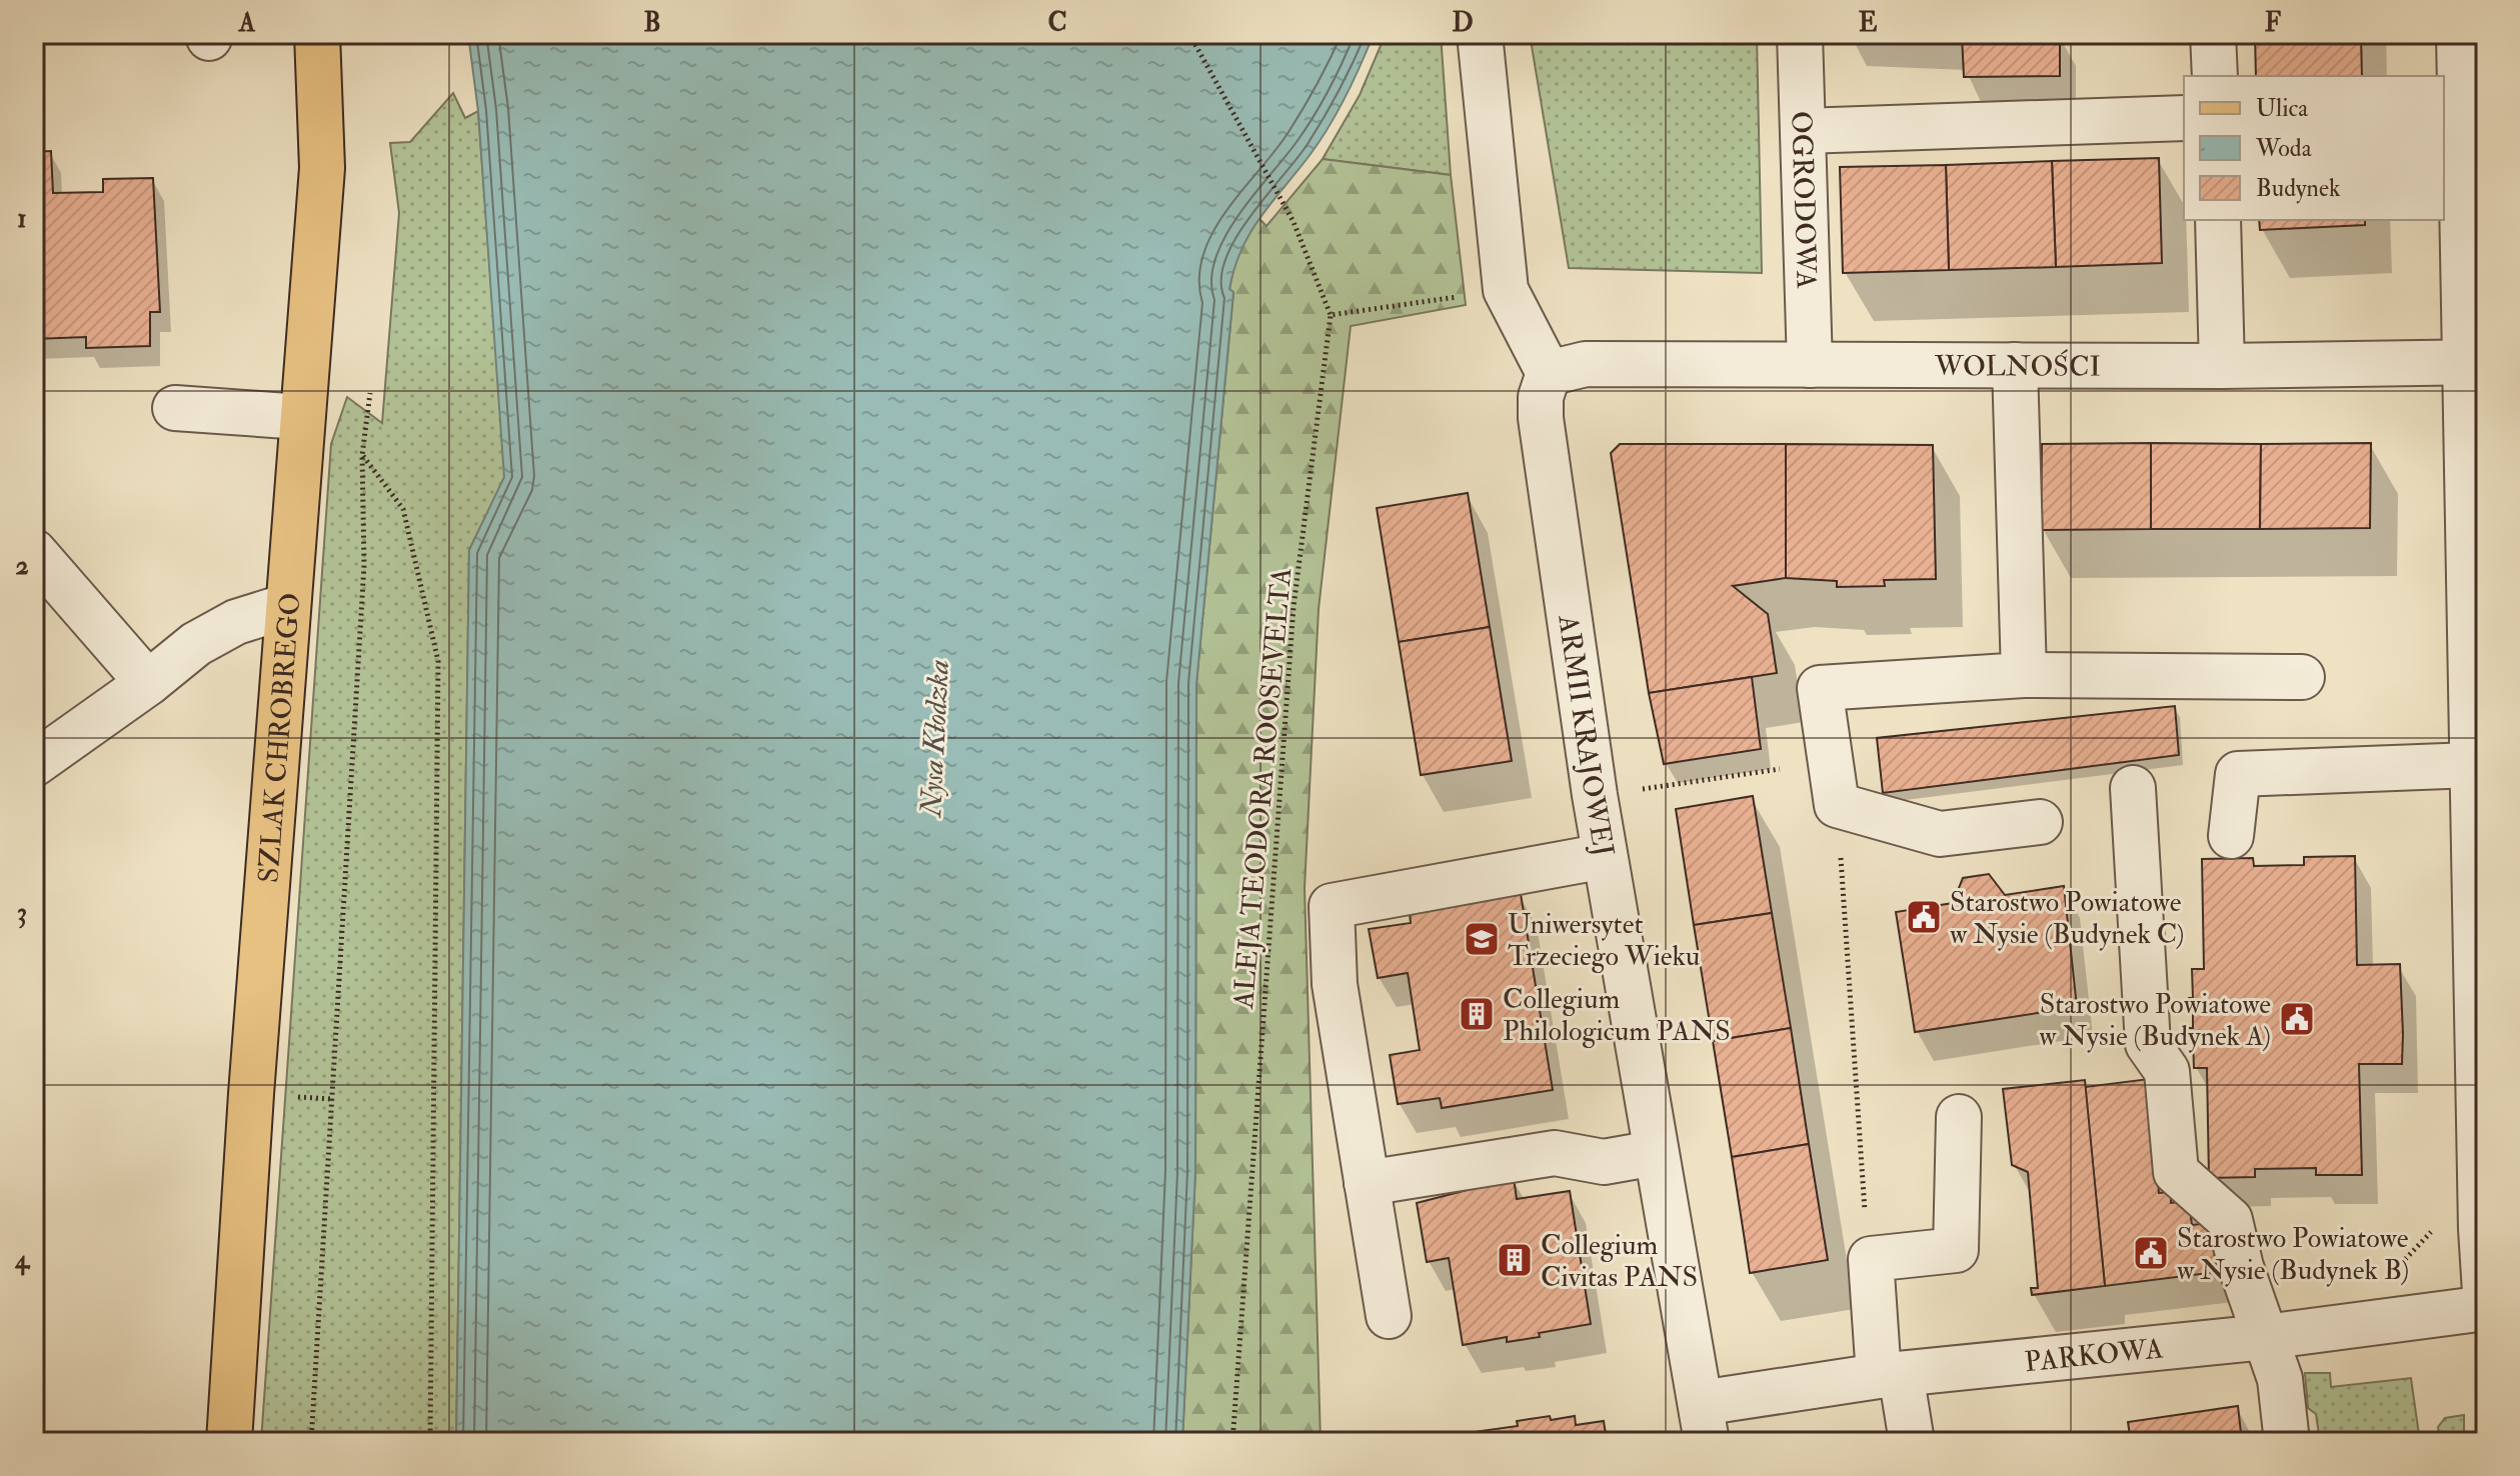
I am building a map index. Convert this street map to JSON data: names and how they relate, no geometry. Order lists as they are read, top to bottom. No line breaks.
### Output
{"streets":{"main road":["SZLAK CHROBREGO"],"street":["OGRODOWA","WOLNOŚCI","ARMII KRAJOWEJ","PARKOWA"],"path":["ALEJA TEODORA ROOSEVELTA"]},"crossings":[["OGRODOWA","WOLNOŚCI"],["WOLNOŚCI","ARMII KRAJOWEJ"],["ARMII KRAJOWEJ","PARKOWA"]],"water":["Nysa Kłodzka"],"places":{"public building":["Starostwo Powiatowe w Nysie (Budynek C)","Starostwo Powiatowe w Nysie (Budynek A)","Starostwo Powiatowe w Nysie (Budynek B)"],"school or university":["Uniwersytet Trzeciego Wieku"],"building":["Collegium Philologicum PANS","Collegium Civitas PANS"]},"legend":["Ulica","Woda","Budynek"],"grid":{"columns":["A","B","C","D","E","F"],"rows":["1","2","3","4"]}}
